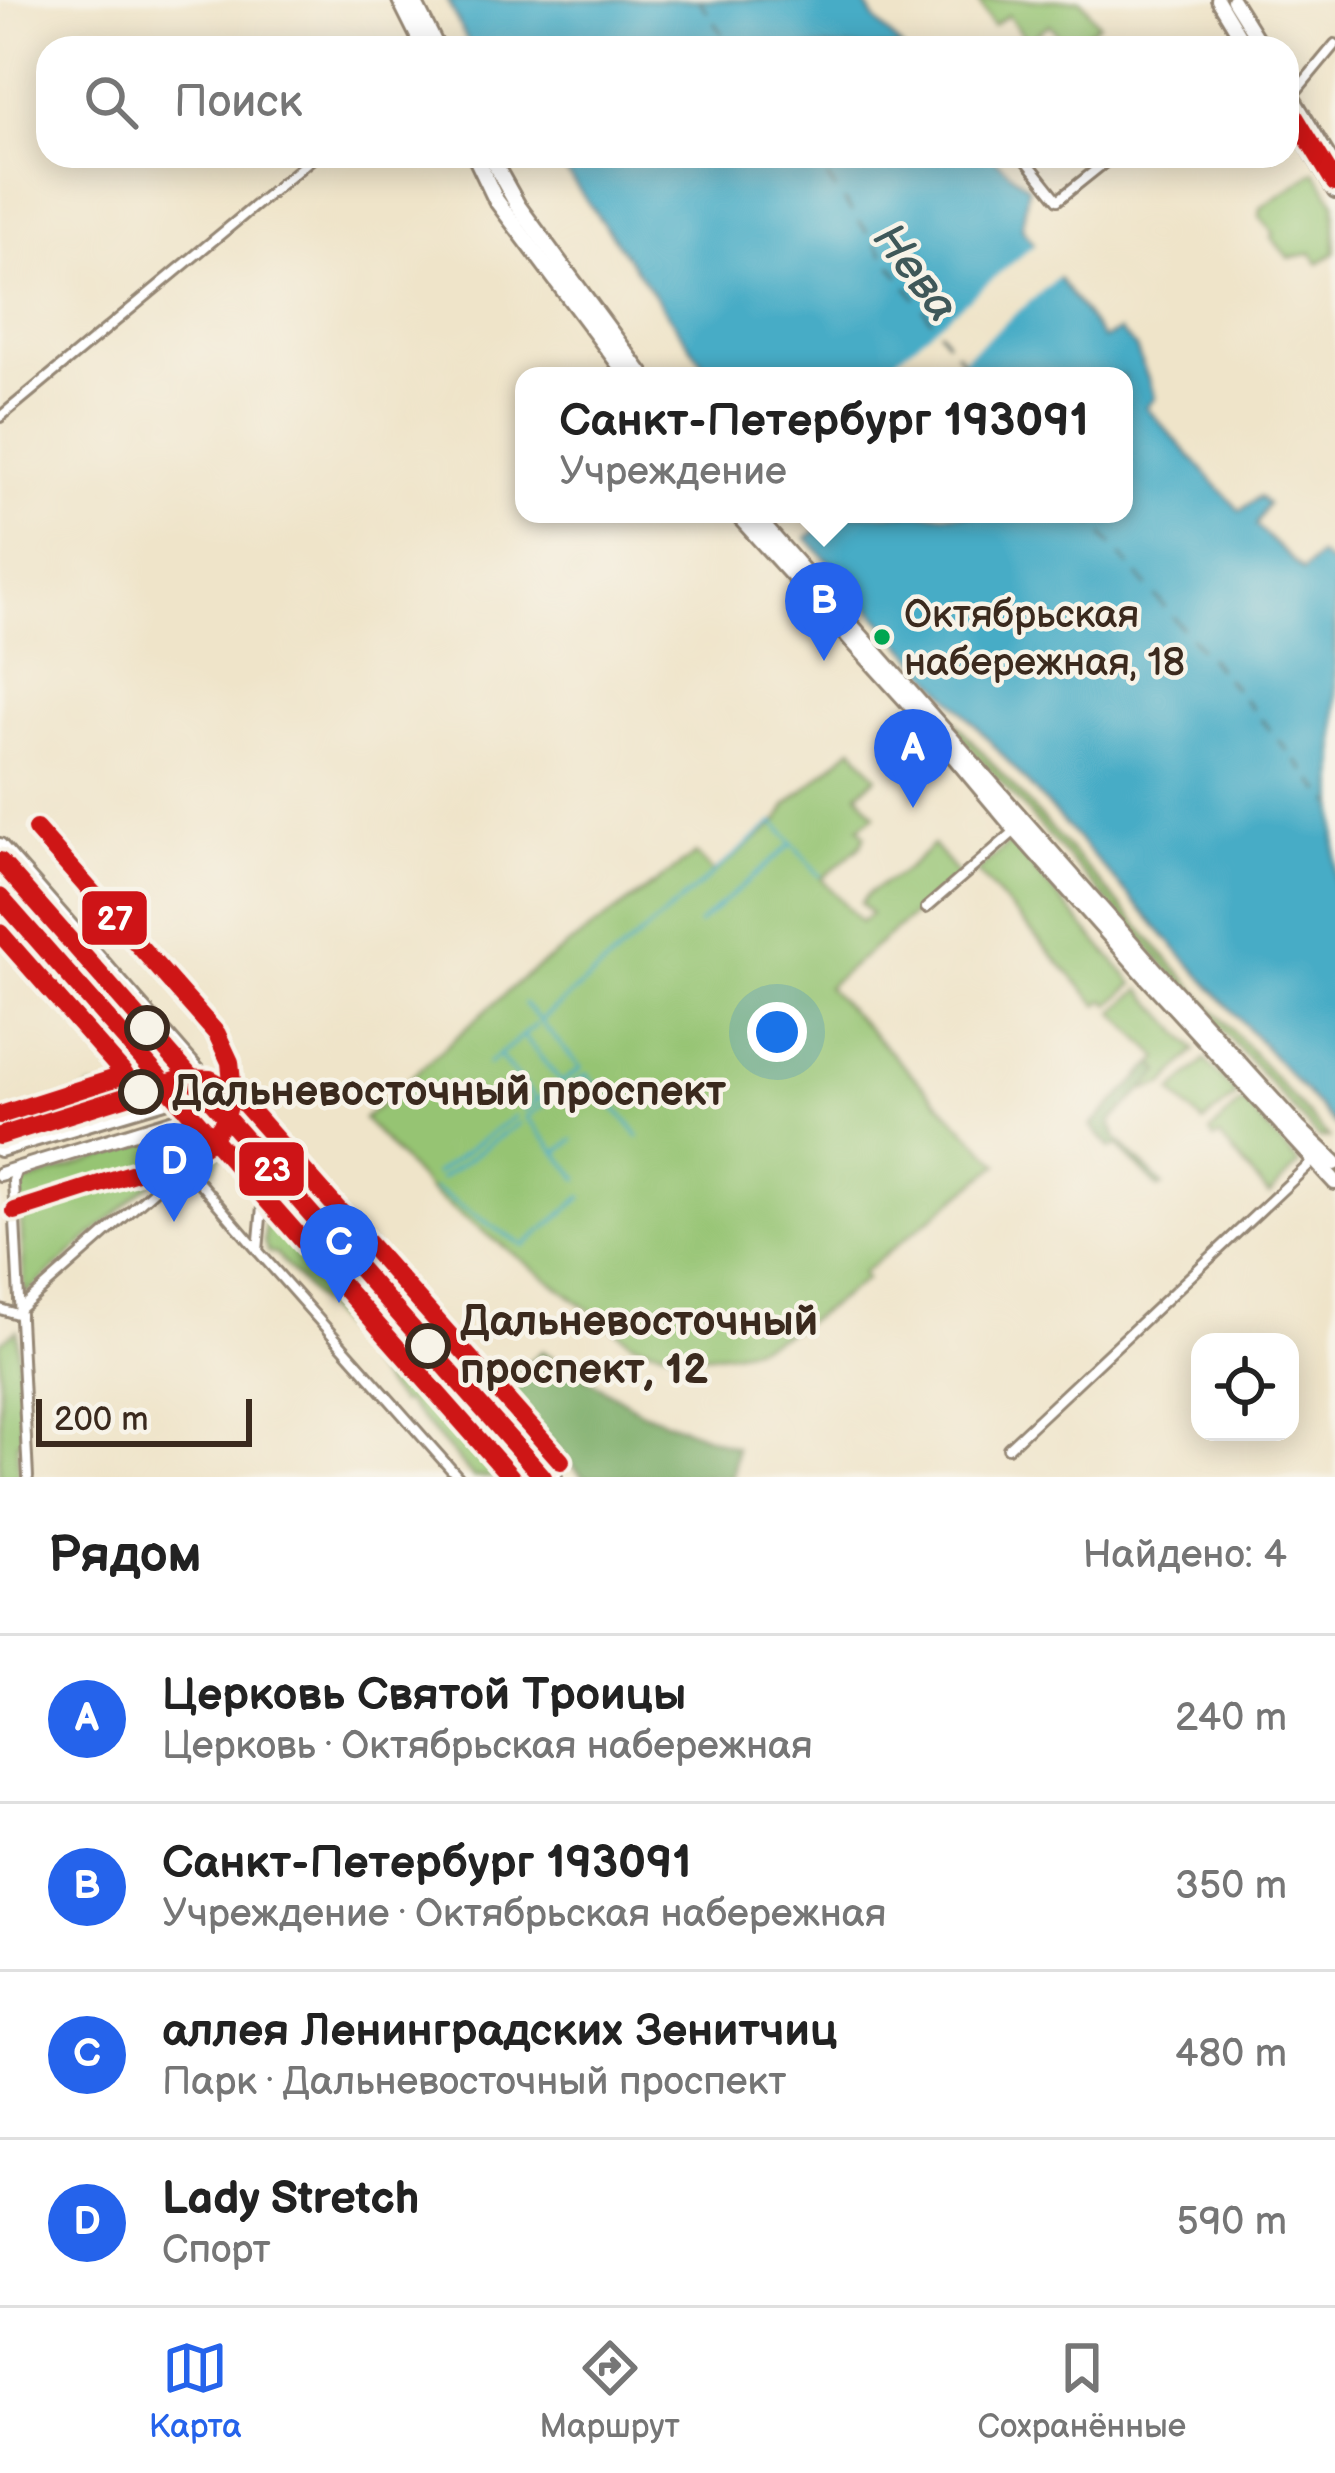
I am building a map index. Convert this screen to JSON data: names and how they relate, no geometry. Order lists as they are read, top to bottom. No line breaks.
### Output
{"water":["Нева"],"places":["Октябрьская набережная, 18","Дальневосточный проспект","Дальневосточный проспект, 12"],"lines":["transit line 27","transit line 23"],"scale_bar":"200 m","page":{"search":"Поиск","popup":["Санкт-Петербург 193091","Учреждение"],"pins":["B","A","D","C"],"scale":"200 m","heading":["Рядом","Найдено: 4"],"list":[{"mark":"A","name":"Церковь Святой Троицы","note":"Церковь · Октябрьская набережная","value":"240 m"},{"mark":"B","name":"Санкт-Петербург 193091","note":"Учреждение · Октябрьская набережная","value":"350 m"},{"mark":"C","name":"аллея Ленинградских Зенитчиц","note":"Парк · Дальневосточный проспект","value":"480 m"},{"mark":"D","name":"Lady Stretch","note":"Спорт","value":"590 m"}],"nav":["Карта","Маршрут","Сохранённые"]}}
